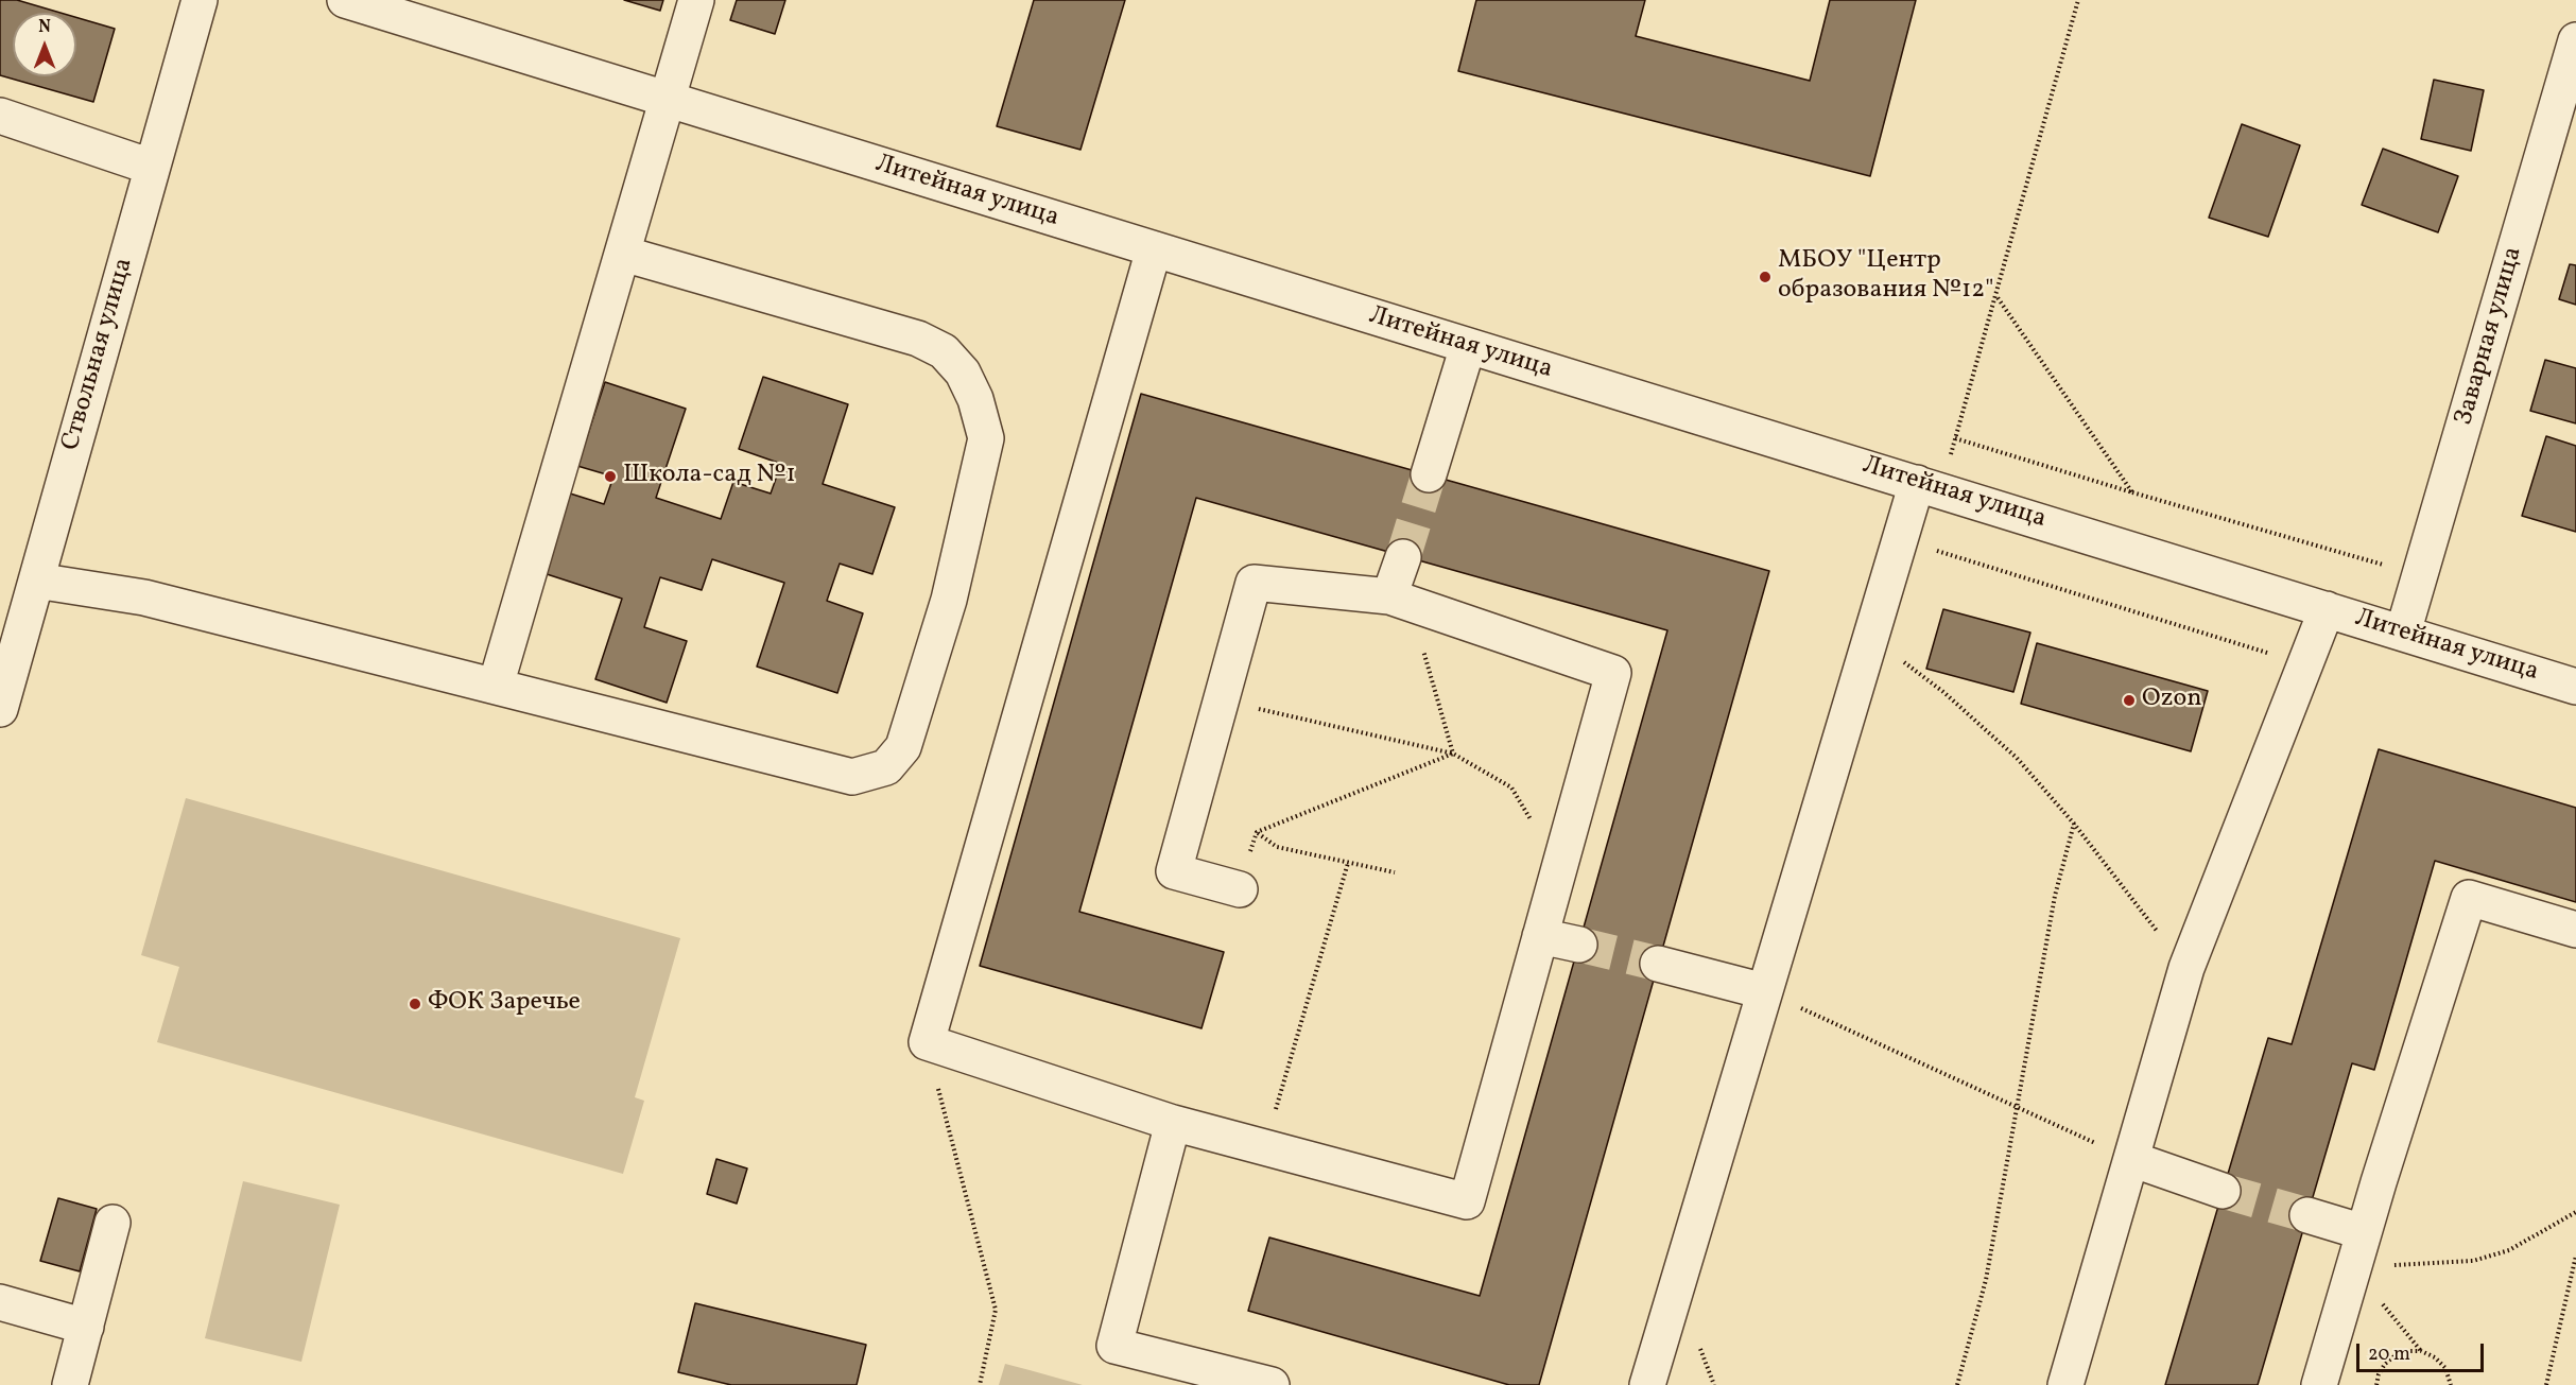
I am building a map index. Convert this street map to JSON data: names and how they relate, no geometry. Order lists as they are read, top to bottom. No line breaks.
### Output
{"streets":{"street":["Литейная улица","Заварная улица","Ствольная улица"]},"crossings":[["Литейная улица","Заварная улица"]],"places":["МБОУ \"Центр образования №12\"","Школа-сад №1","Ozon","ФОК Заречье"],"scale_bar":"20 m","north":"top"}
